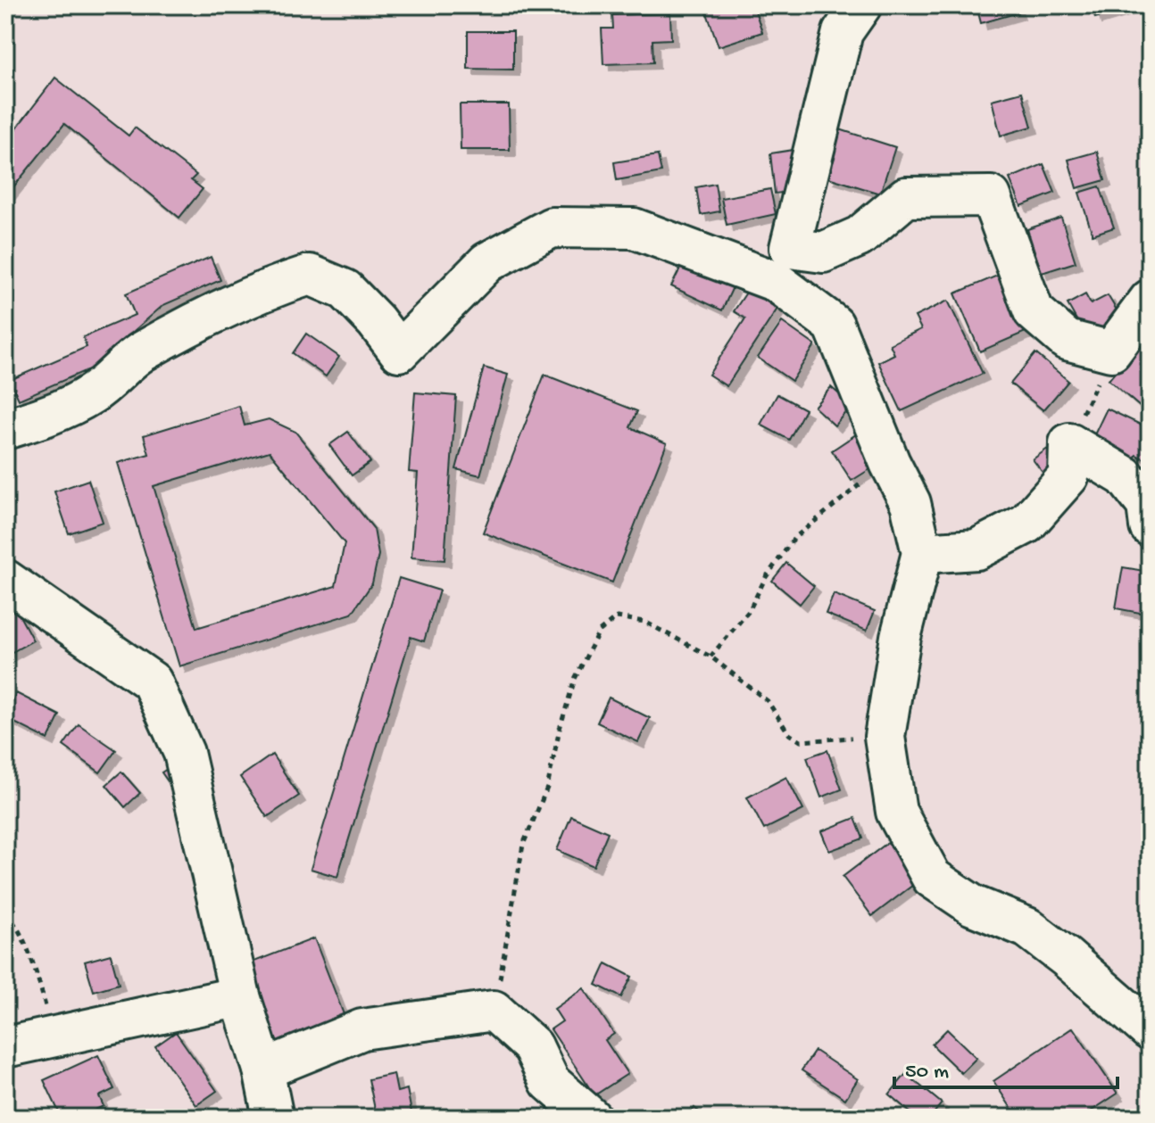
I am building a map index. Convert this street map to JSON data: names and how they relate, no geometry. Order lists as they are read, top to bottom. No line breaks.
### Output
{"scale_bar":"50 m"}
